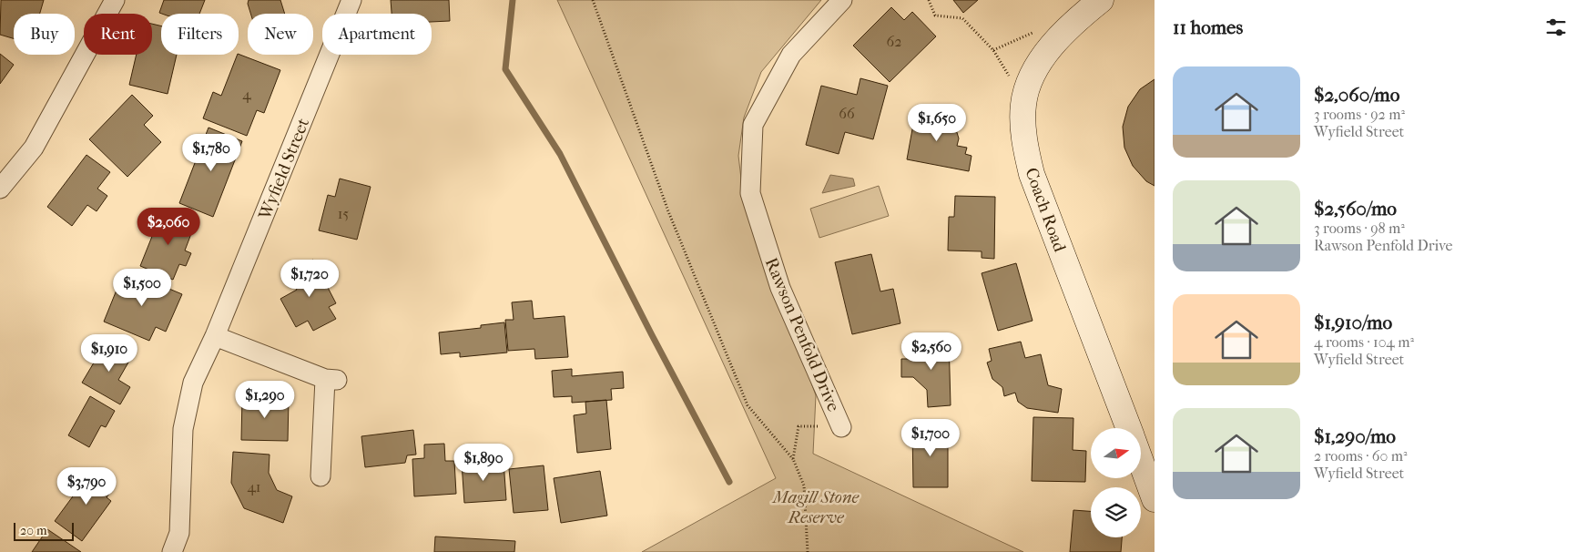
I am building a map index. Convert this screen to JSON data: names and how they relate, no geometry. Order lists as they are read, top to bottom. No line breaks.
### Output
{"streets":{"street":["Wyfield Street","Coach Road","Rawson Penfold Drive"]},"parks":["Magill Stone Reserve"],"house_numbers":["62","4","66","15","41"],"scale_bar":"20 m","north":"right","page":{"heading":"11 homes","chip":["Buy","Rent","Filters","New","Apartment"],"list":[{"name":"$2,060/mo","note":"3 rooms · 92 m² · Wyfield Street"},{"name":"$2,560/mo","note":"3 rooms · 98 m² · Rawson Penfold Drive"},{"name":"$1,910/mo","note":"4 rooms · 104 m² · Wyfield Street"},{"name":"$1,290/mo","note":"2 rooms · 60 m² · Wyfield Street"}],"price":["$1,650","$1,780","$2,060","$1,720","$1,500","$2,560","$1,910","$1,290","$1,700","$1,890","$3,790"],"scale":"20 m"}}
